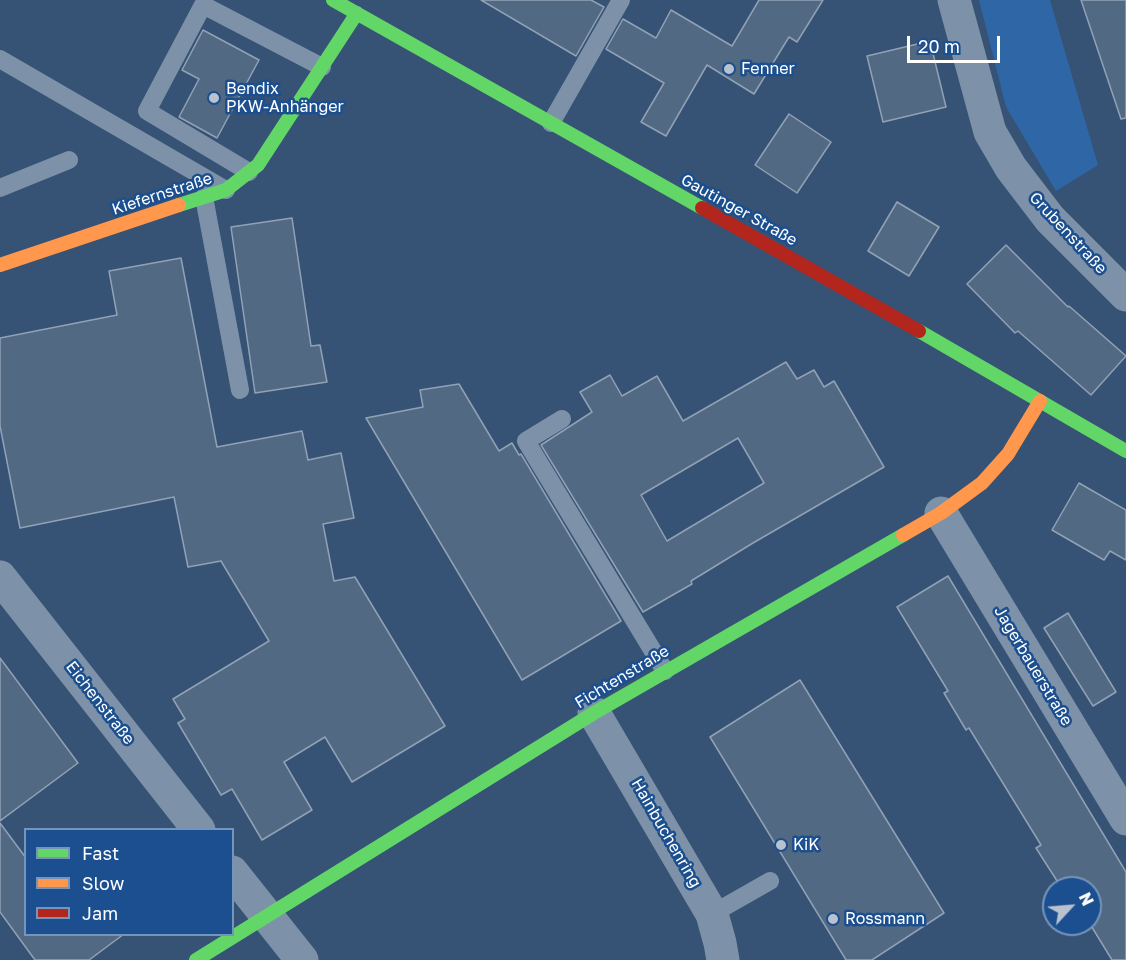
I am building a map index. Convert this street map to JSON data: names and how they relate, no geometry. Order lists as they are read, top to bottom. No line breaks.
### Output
{"streets":{"street":["Kiefernstraße","Gautinger Straße","Grubenstraße","Jagerbauerstraße","Fichtenstraße","Eichenstraße","Hainbuchenring"]},"crossings":[["Kiefernstraße","Gautinger Straße"],["Gautinger Straße","Fichtenstraße"],["Jagerbauerstraße","Fichtenstraße"],["Fichtenstraße","Hainbuchenring"]],"places":["Fenner","Bendix PKW-Anhänger","KiK","Rossmann"],"legend":["Fast","Slow","Jam"],"scale_bar":"20 m","north":"top right"}
